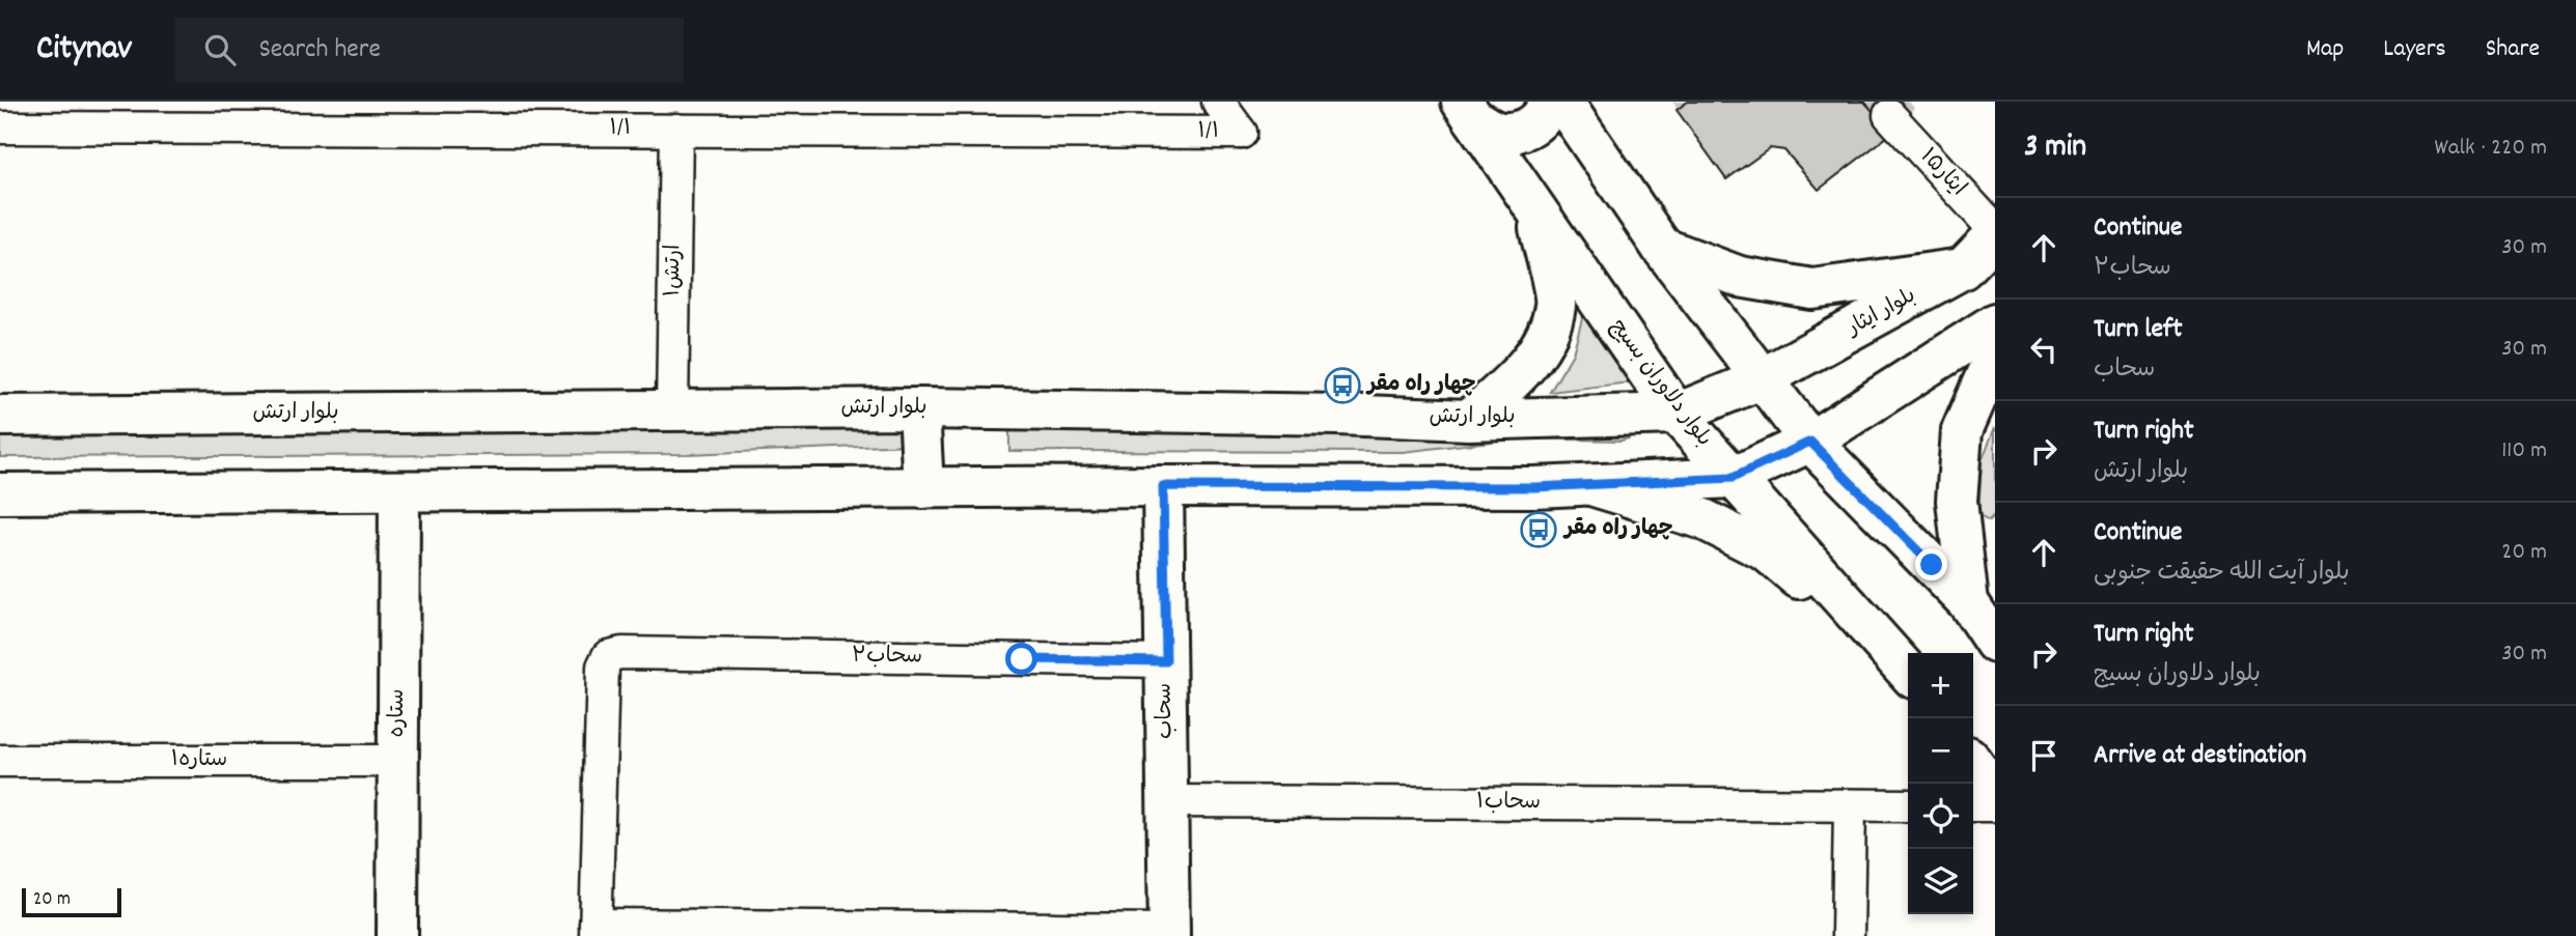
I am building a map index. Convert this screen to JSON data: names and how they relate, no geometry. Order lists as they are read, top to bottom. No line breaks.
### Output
{"streets":{"main road":["بلوار ایثار","بلوار دلاوران بسیج","بلوار ارتش","سحاب","ستاره"],"street":["۱/۱","ایثار۱۵","ارتش۱","۲سحاب","۱ستاره","۱سحاب"]},"crossings":[["۱/۱","ارتش۱"],["ایثار۱۵","بلوار ایثار"],["ارتش۱","بلوار ارتش"],["بلوار ایثار","بلوار ارتش"],["بلوار دلاوران بسیج","بلوار ارتش"],["۲سحاب","سحاب"],["سحاب","۱سحاب"],["ستاره","۱ستاره"]],"places":{"bus stop":["چهار راه مقر","چهار راه مقر‍"]},"scale_bar":"20 m","page":{"header":"Citynav","search":"Search here","nav":["Map","Layers","Share"],"heading":["3 min","Walk · 220 m"],"list":[["Continue","۲سحاب","30 m"],["Turn left","سحاب","30 m"],["Turn right","بلوار ارتش","110 m"],["Continue","بلوار آیت الله حقیقت جنوبی","20 m"],["Turn right","بلوار دلاوران بسیج","30 m"],"Arrive at destination"],"map_buttons":["+","−"],"scale":"20 m"}}
